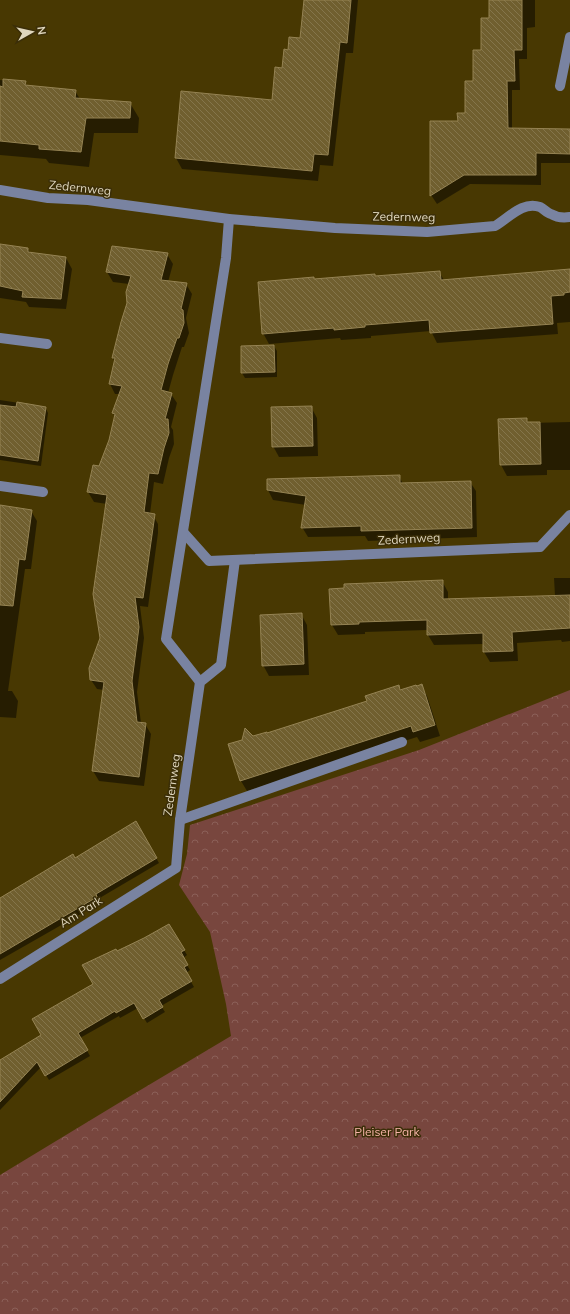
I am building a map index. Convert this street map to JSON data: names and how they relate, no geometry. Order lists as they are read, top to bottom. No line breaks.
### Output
{"streets":{"street":["Zedernweg","Am Park"]},"crossings":[["Zedernweg","Am Park"]],"parks":["Pleiser Park"],"north":"right"}
